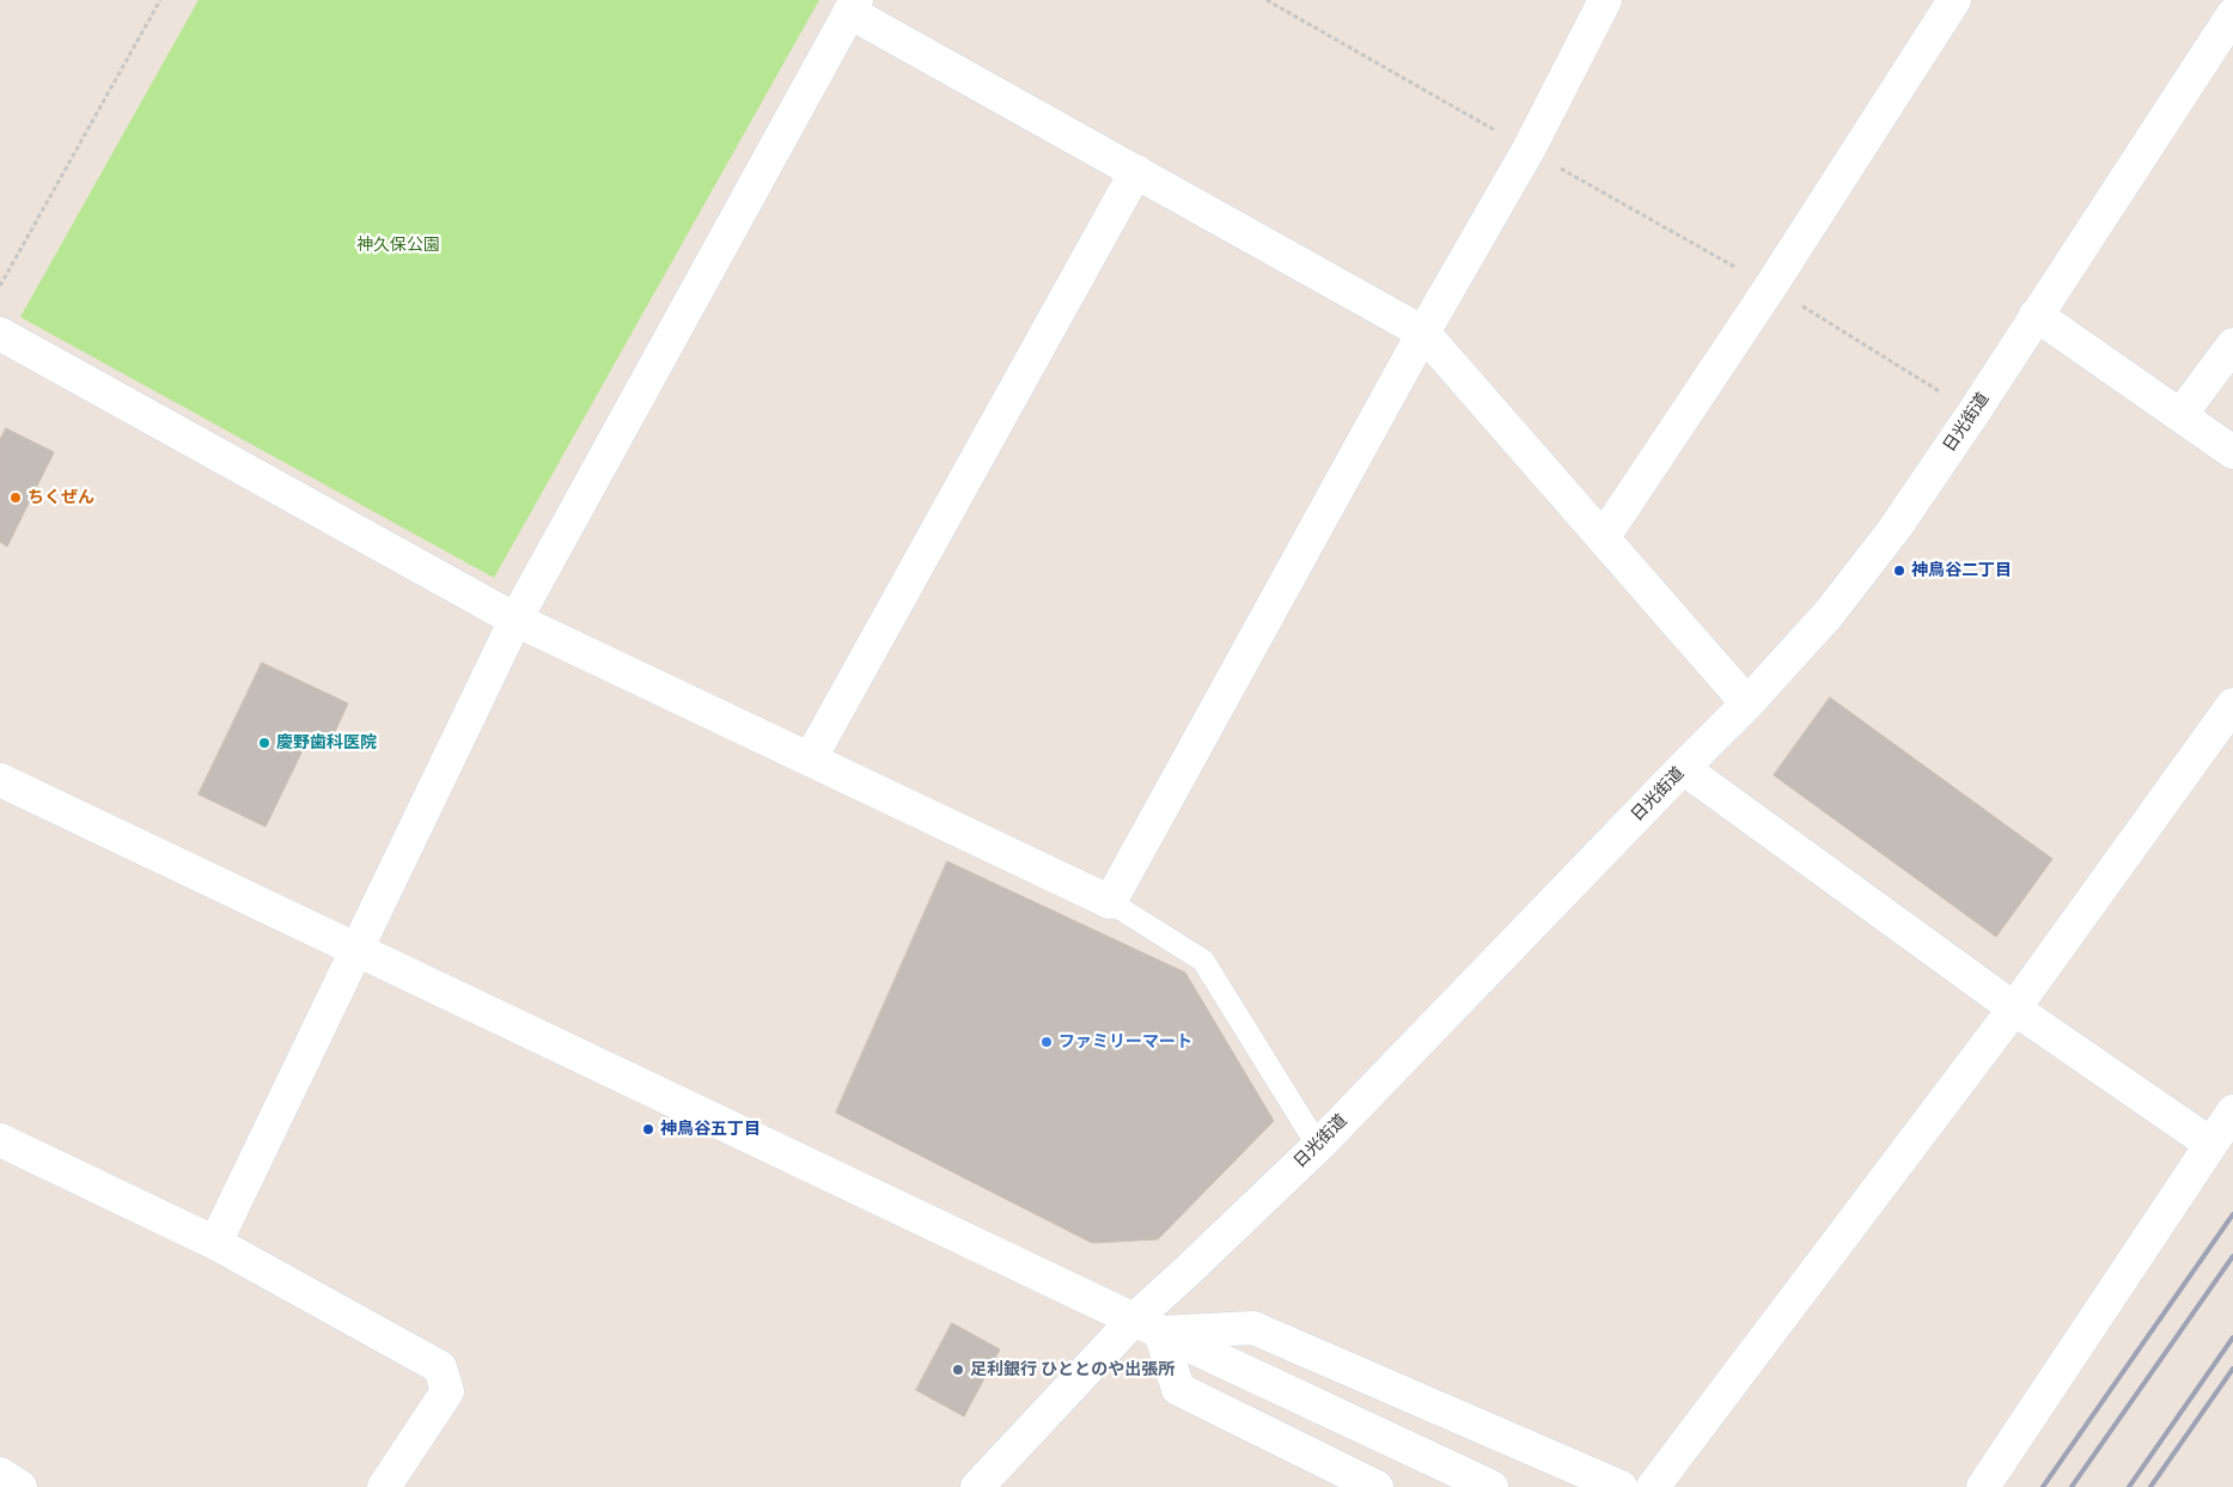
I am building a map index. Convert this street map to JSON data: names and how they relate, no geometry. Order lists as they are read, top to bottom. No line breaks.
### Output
{"streets":{"street":["日光街道"]},"parks":["神久保公園"],"places":["ちくぜん","神鳥谷二丁目","慶野歯科医院","ファミリーマート","神鳥谷五丁目","足利銀行 ひととのや出張所"]}
